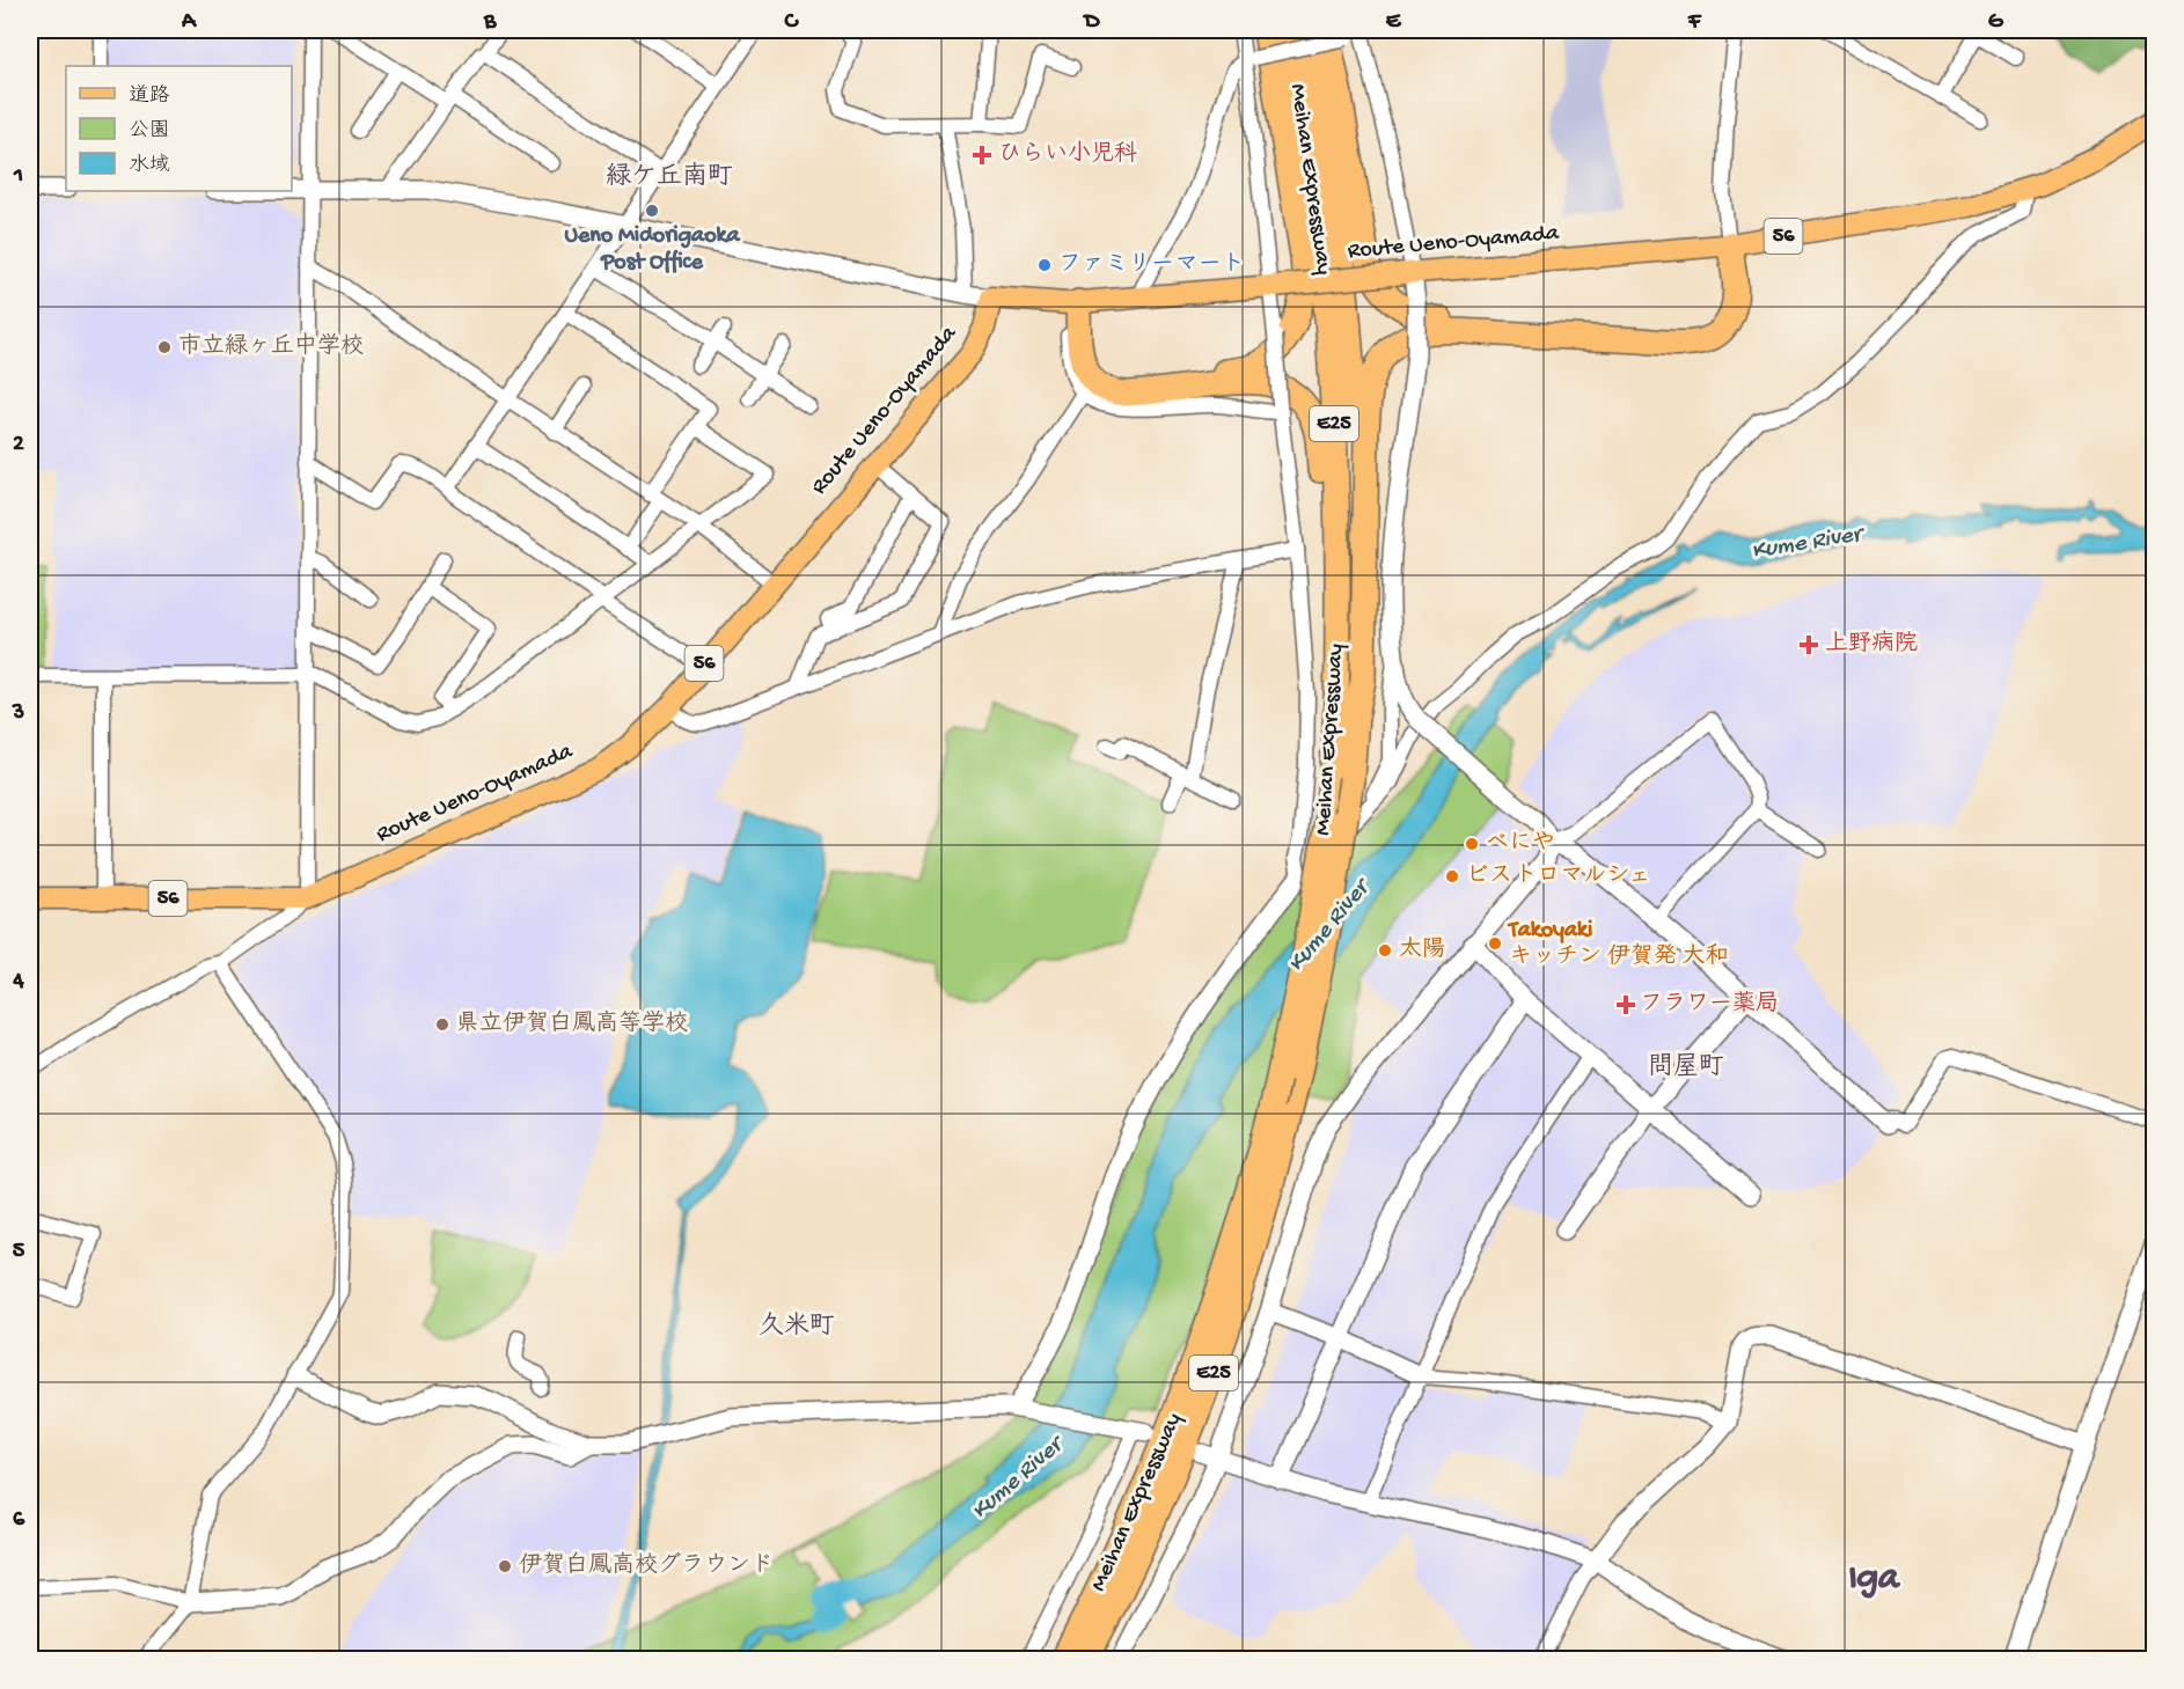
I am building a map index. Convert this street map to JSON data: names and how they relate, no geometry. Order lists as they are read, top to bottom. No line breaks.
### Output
{"streets":{"highway":["Meihan Expressway","E25"],"main road":["56","Route Ueno-Oyamada"]},"districts":["緑ケ丘南町","問屋町","久米町","Iga"],"water":["Kume River"],"places":{"health":["ひらい小児科","上野病院","フラワー薬局"],"other":["Ueno Midorigaoka Post Office","ファミリーマート","市立緑ヶ丘中学校","べにや","ビストロマルシェ","Takoyaki キッチン 伊賀発 大和","太陽","県立伊賀白鳳高等学校","伊賀白鳳高校グラウンド"]},"legend":["道路","公園","水域"],"grid":{"columns":["A","B","C","D","E","F","G"],"rows":["1","2","3","4","5","6"]}}
